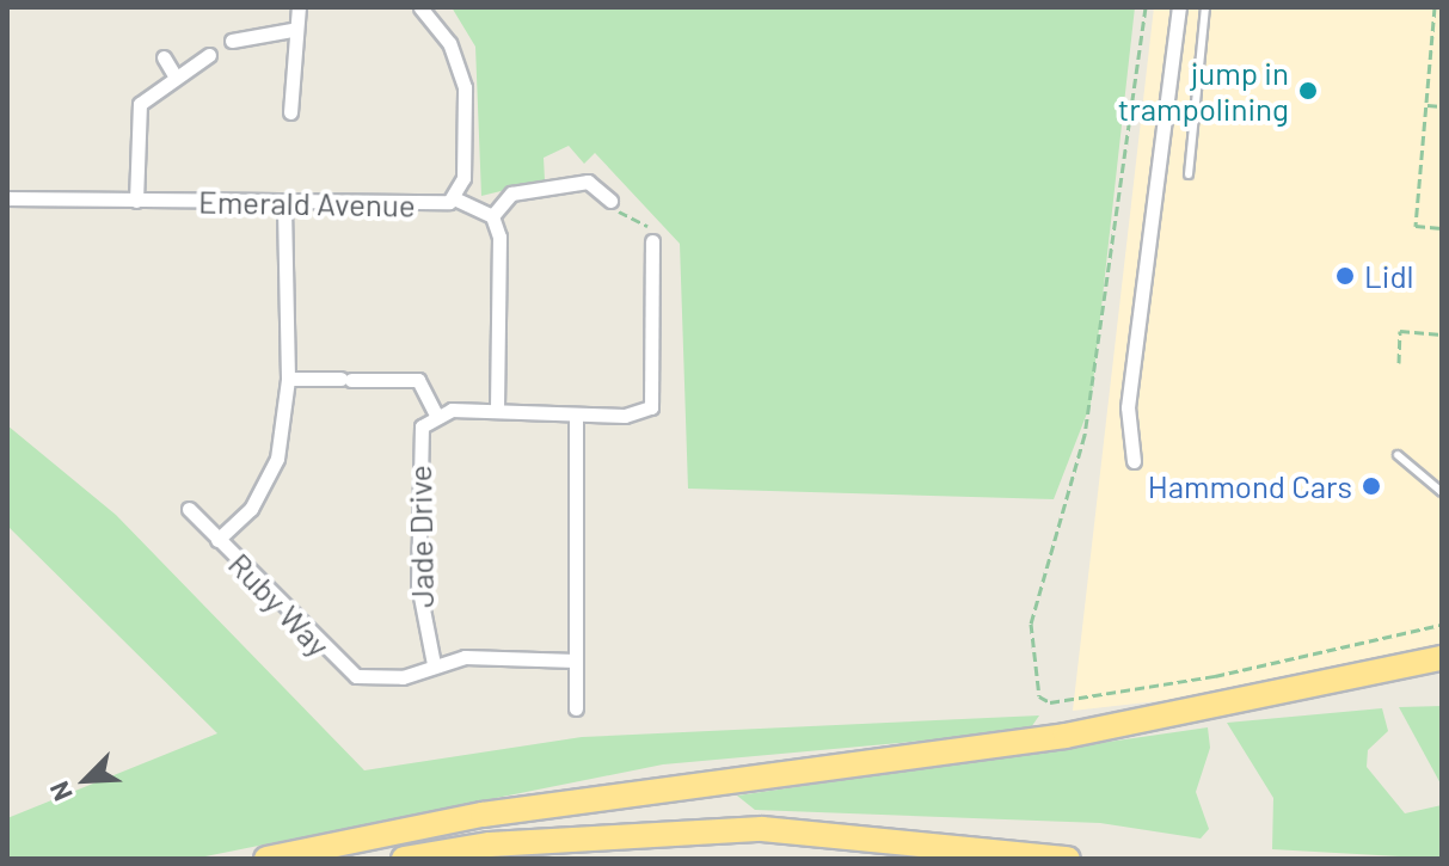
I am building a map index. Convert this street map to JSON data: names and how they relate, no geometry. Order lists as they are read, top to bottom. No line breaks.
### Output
{"streets":{"street":["Emerald Avenue","Jade Drive","Ruby Way"]},"crossings":[["Emerald Avenue","Ruby Way"],["Jade Drive","Ruby Way"]],"places":["jump in trampolining","Lidl","Hammond Cars"],"north":"bottom left"}
